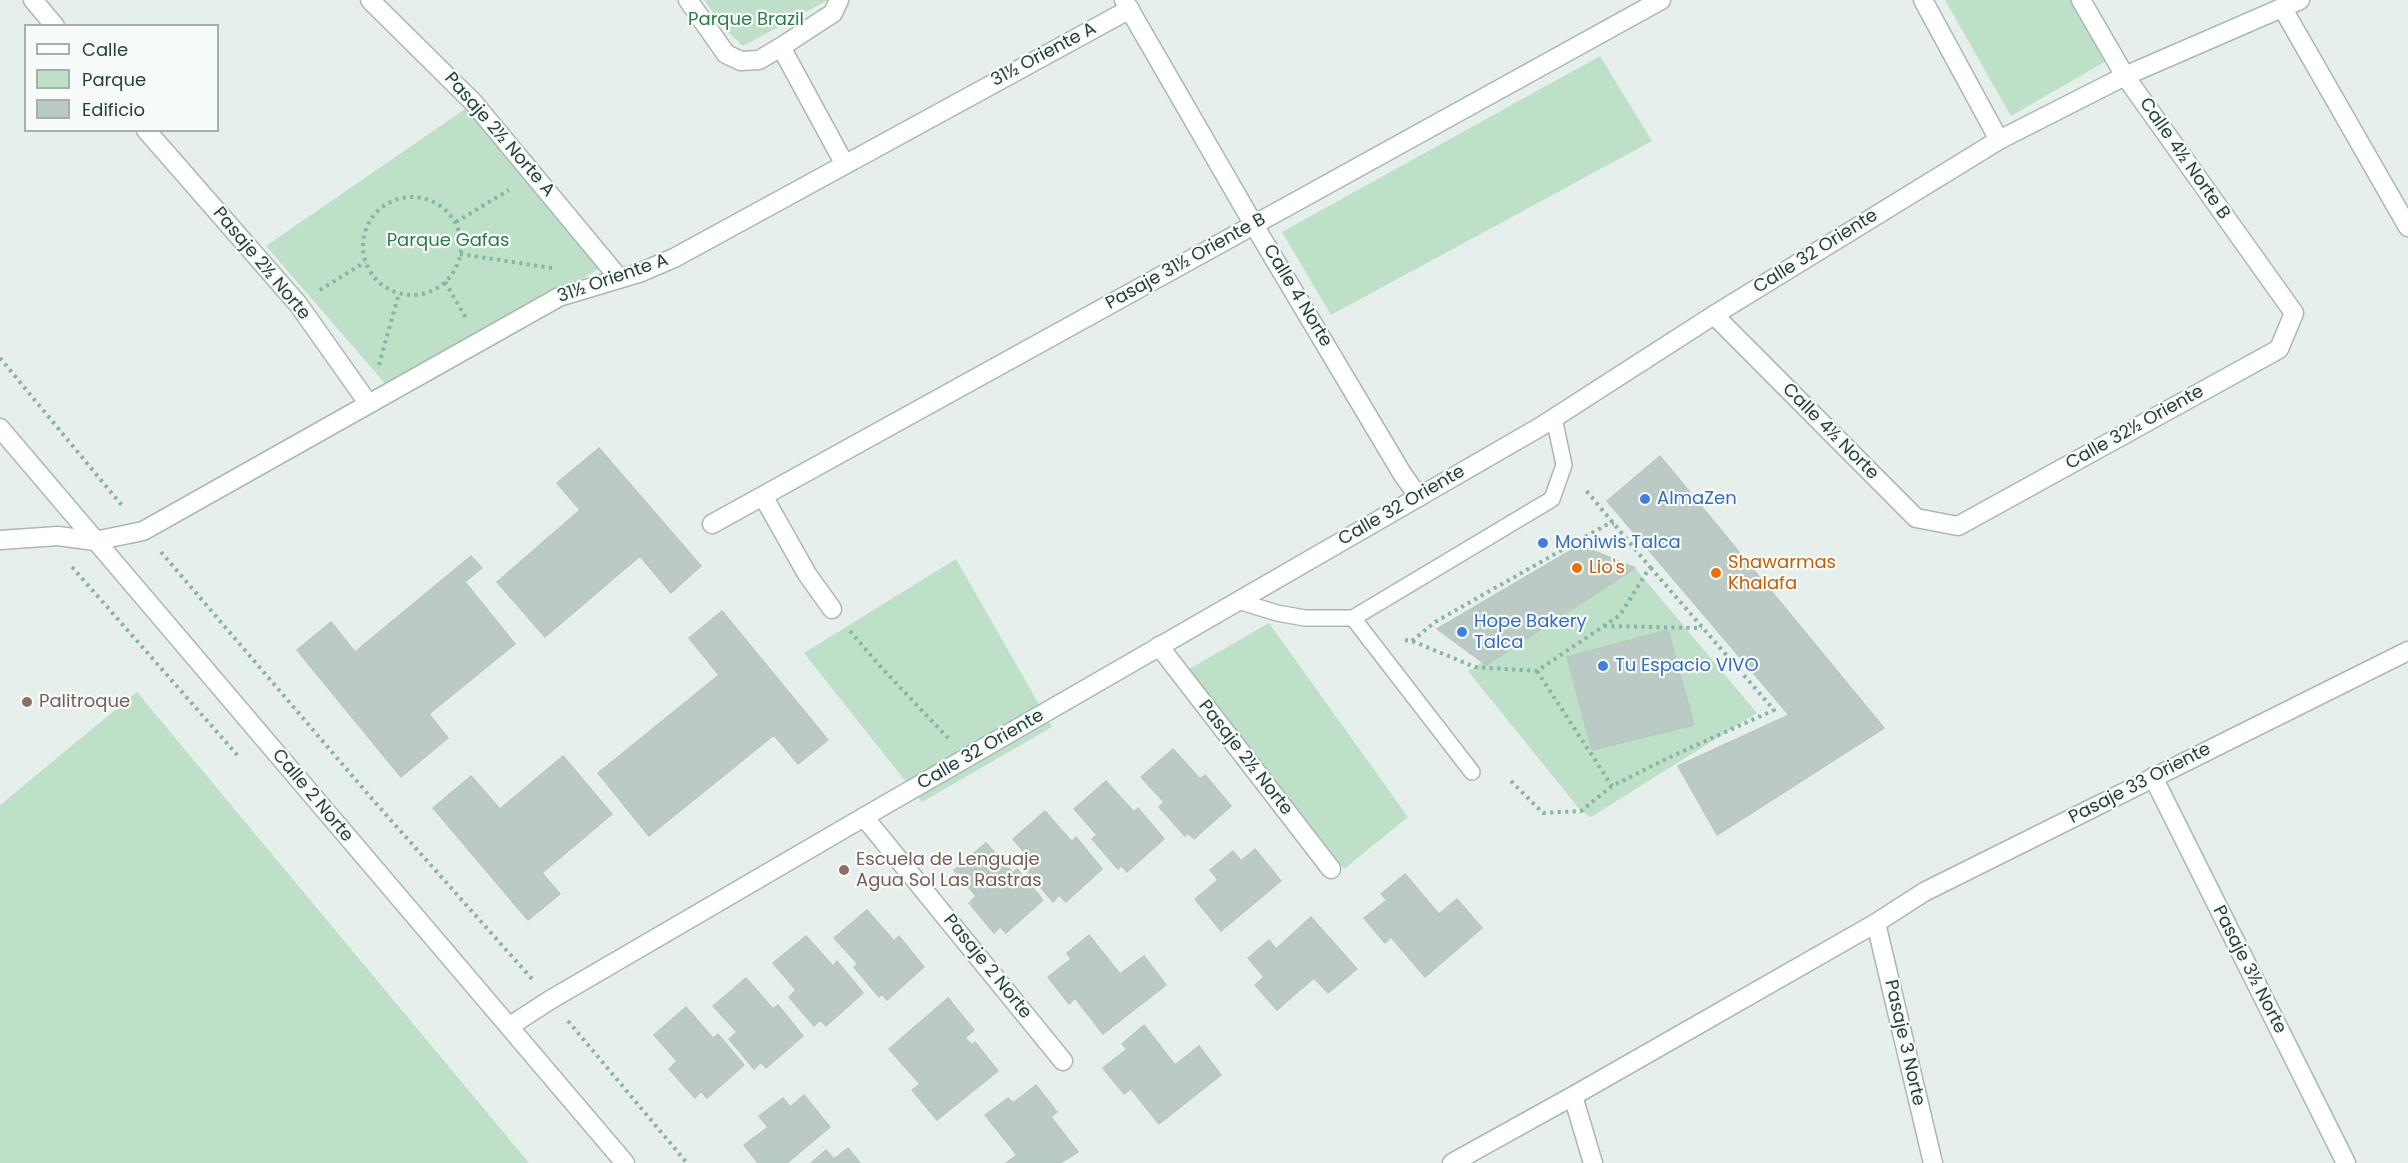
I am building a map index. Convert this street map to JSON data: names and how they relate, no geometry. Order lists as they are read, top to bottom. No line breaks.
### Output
{"streets":{"street":["31½ Oriente A","Pasaje 2½ Norte A","Calle 4½ Norte B","Calle 32 Oriente","Pasaje 31½ Oriente B","Pasaje 2½ Norte","Calle 4 Norte","Calle 32½ Oriente","Calle 4½ Norte","Pasaje 33 Oriente","Calle 2 Norte","Pasaje 2 Norte","Pasaje 3½ Norte","Pasaje 3 Norte"]},"crossings":[["31½ Oriente A","Pasaje 2½ Norte A"],["31½ Oriente A","Pasaje 2½ Norte"],["31½ Oriente A","Calle 4 Norte"],["31½ Oriente A","Calle 2 Norte"],["Calle 4½ Norte B","Calle 32 Oriente"],["Calle 4½ Norte B","Calle 32½ Oriente"],["Calle 32 Oriente","Pasaje 2½ Norte"],["Calle 32 Oriente","Calle 4 Norte"],["Calle 32 Oriente","Calle 4½ Norte"],["Calle 32 Oriente","Calle 2 Norte"],["Calle 32 Oriente","Pasaje 2 Norte"],["Pasaje 31½ Oriente B","Calle 4 Norte"],["Calle 32½ Oriente","Calle 4½ Norte"],["Pasaje 33 Oriente","Pasaje 3½ Norte"],["Pasaje 33 Oriente","Pasaje 3 Norte"]],"parks":["Parque Brazil","Parque Gafas"],"places":["AlmaZen","Moniwis Talca","Lio's","Shawarmas Khalafa","Hope Bakery Talca","Tu Espacio VIVO","Palitroque","Escuela de Lenguaje Agua Sol Las Rastras"],"legend":["Calle","Parque","Edificio"]}
